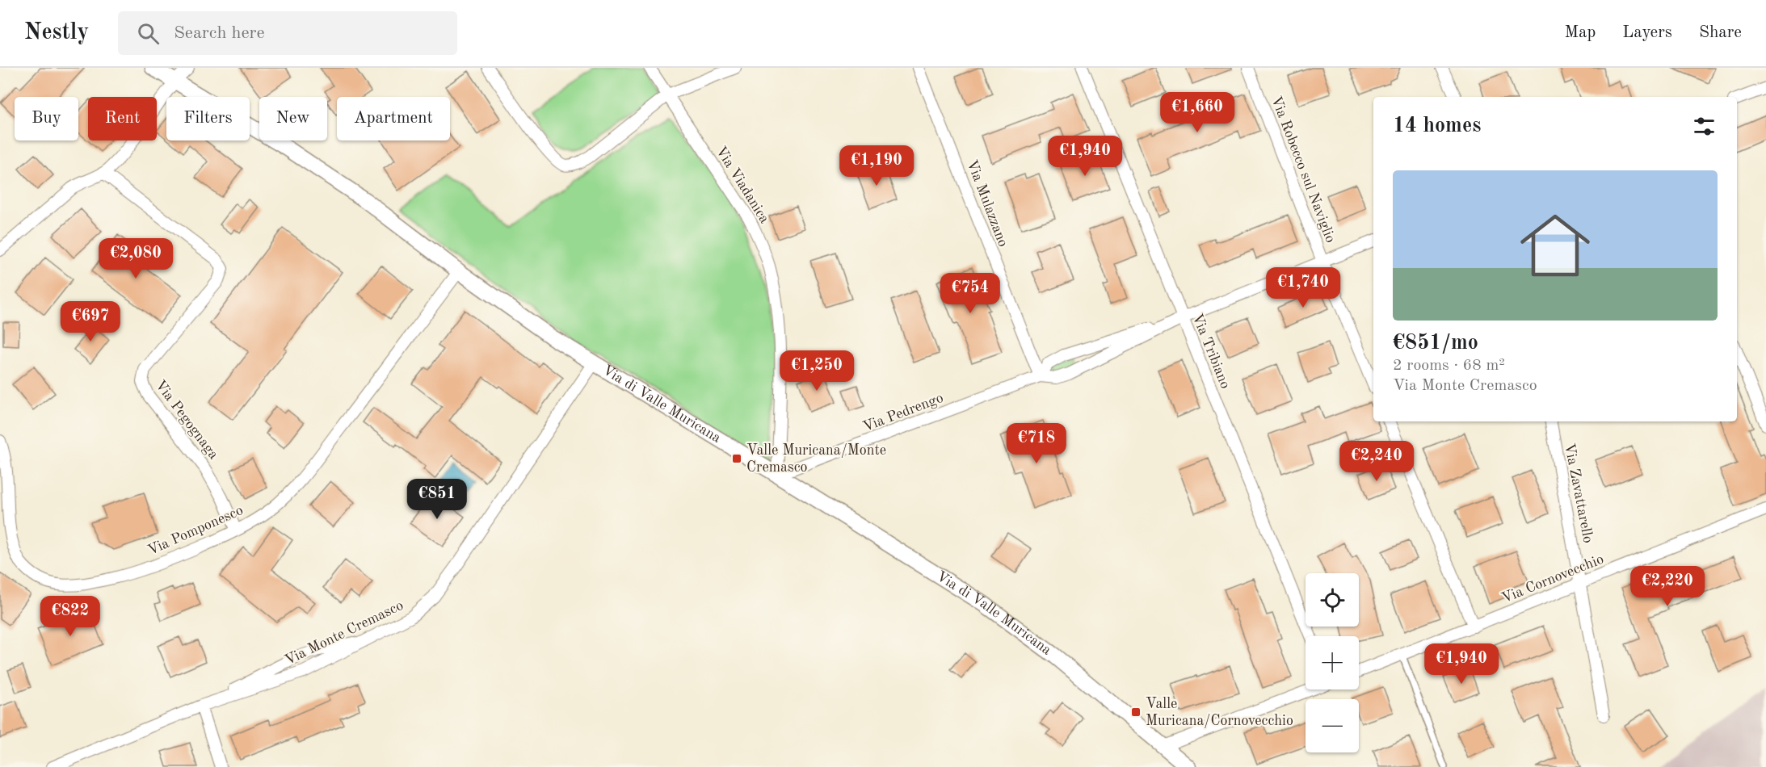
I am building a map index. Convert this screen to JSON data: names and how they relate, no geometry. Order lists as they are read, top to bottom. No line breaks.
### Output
{"streets":{"street":["Via Robecco sul Naviglio","Via Viadanica","Via Mulazzano","Via Tribiano","Via di Valle Muricana","Via Pedrengo","Via Pegognaga","Via Zavattarello","Via Pomponesco","Via Cornovecchio","Via Monte Cremasco"]},"crossings":[["Via Robecco sul Naviglio","Via Pedrengo"],["Via Viadanica","Via di Valle Muricana"],["Via Viadanica","Via Pedrengo"],["Via Mulazzano","Via Pedrengo"],["Via Tribiano","Via Pedrengo"],["Via di Valle Muricana","Via Pedrengo"],["Via di Valle Muricana","Via Pomponesco"],["Via di Valle Muricana","Via Monte Cremasco"],["Via Pegognaga","Via Pomponesco"],["Via Zavattarello","Via Cornovecchio"]],"places":{"transit":["Valle Muricana/Monte Cremasco","Valle Muricana/Cornovecchio"]},"page":{"header":"Nestly","search":"Search here","nav":["Map","Layers","Share"],"price":["€1,660","€1,940","€1,190","€2,080","€1,740","€754","€697","€1,250","€718","€2,240","€851","€2,220","€822","€1,940"],"chip":["Buy","Rent","Filters","New","Apartment"],"heading":"14 homes","list":[{"name":"€851/mo","note":"2 rooms · 68 m² · Via Monte Cremasco"}],"map_buttons":["+","−"]}}
